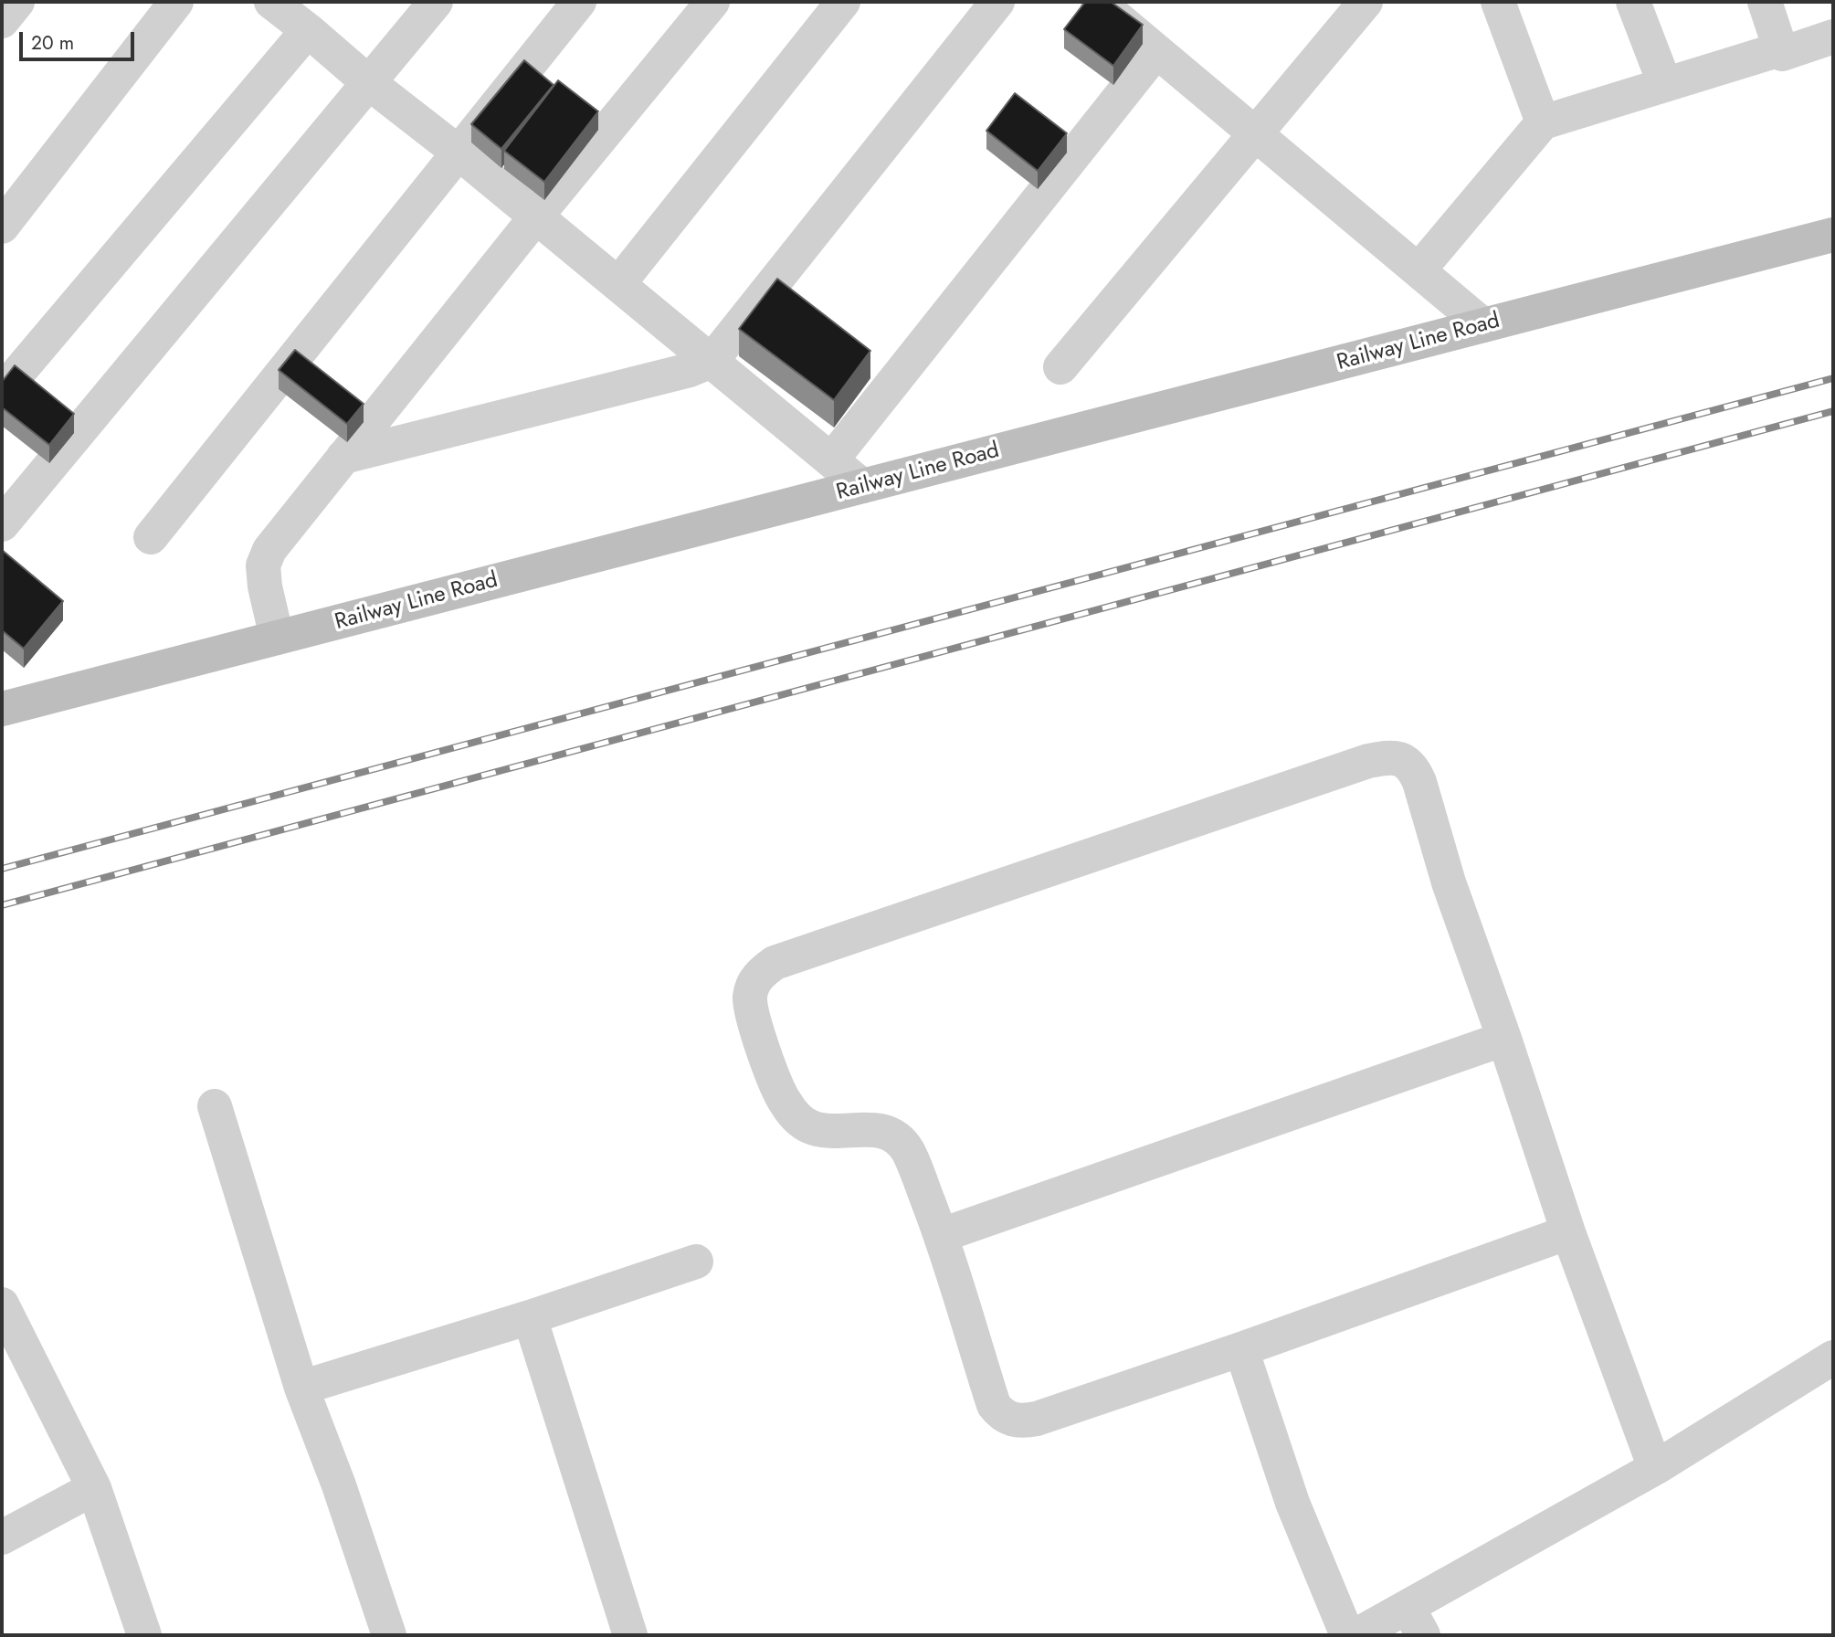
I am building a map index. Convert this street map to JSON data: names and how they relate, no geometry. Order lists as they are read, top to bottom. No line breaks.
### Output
{"streets":{"street":["Railway Line Road"]},"scale_bar":"20 m"}
